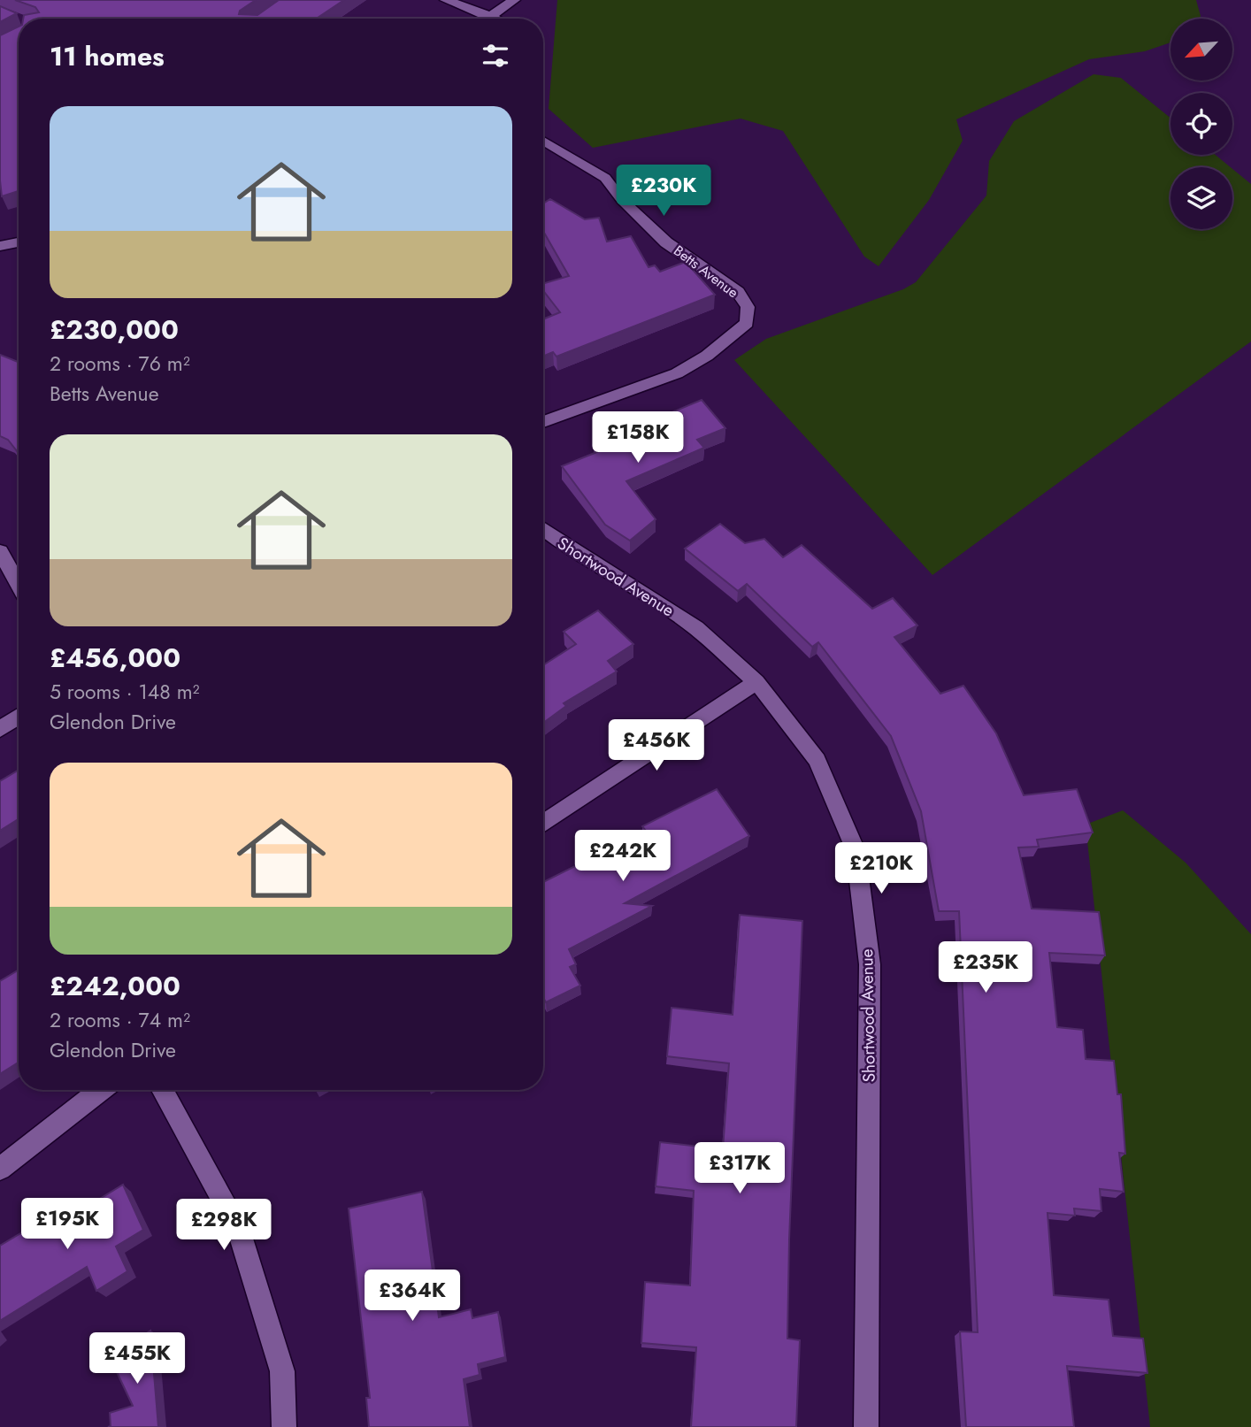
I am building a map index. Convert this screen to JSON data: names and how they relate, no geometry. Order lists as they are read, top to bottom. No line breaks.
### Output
{"streets":{"street":["Betts Avenue","Shortwood Avenue"]},"north":"bottom left","page":{"heading":"11 homes","list":[{"name":"£230,000","note":"2 rooms · 76 m² · Betts Avenue"},{"name":"£456,000","note":"5 rooms · 148 m² · Glendon Drive"},{"name":"£242,000","note":"2 rooms · 74 m² · Glendon Drive"}],"price":["£230K","£158K","£456K","£242K","£210K","£235K","£317K","£195K","£298K","£364K","£455K"]}}
